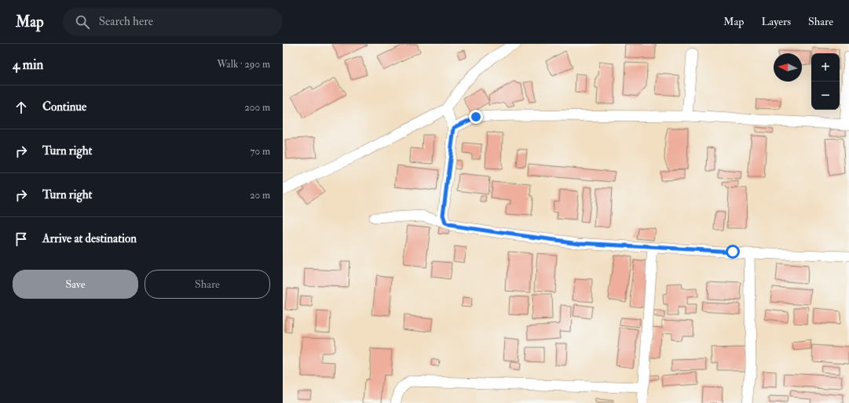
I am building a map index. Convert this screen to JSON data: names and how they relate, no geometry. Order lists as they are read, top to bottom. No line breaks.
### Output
{"north":"left","page":{"header":"Map","search":"Search here","nav":["Map","Layers","Share"],"heading":["4 min","Walk · 290 m"],"map_buttons":["+","−"],"list":[["Continue","200 m"],["Turn right","70 m"],["Turn right","20 m"],"Arrive at destination"],"buttons":["Save","Share"]}}
